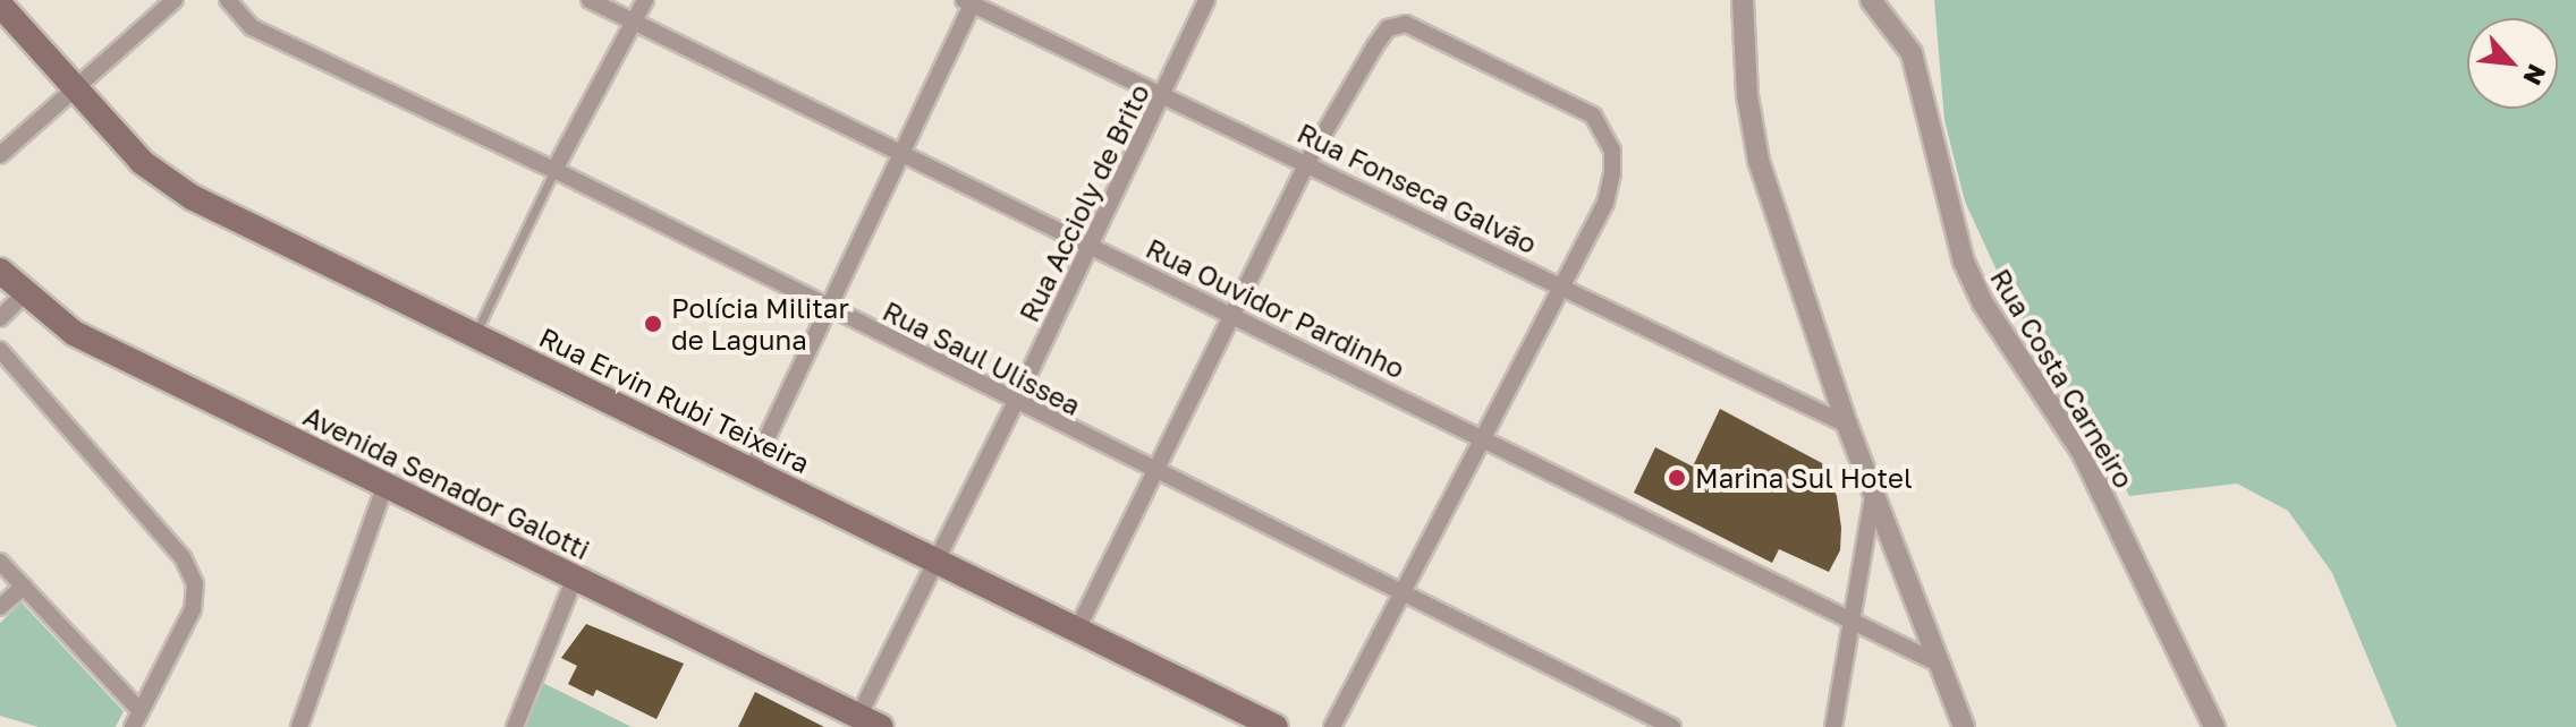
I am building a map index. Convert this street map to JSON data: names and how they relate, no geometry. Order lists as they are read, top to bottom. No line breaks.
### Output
{"streets":{"main road":["Rua Ervin Rubi Teixeira","Avenida Senador Galotti"],"street":["Rua Fonseca Galvão","Rua Accioly de Brito","Rua Ouvidor Pardinho","Rua Saul Ulissea","Rua Costa Carneiro"]},"crossings":[["Rua Fonseca Galvão","Rua Accioly de Brito"],["Rua Accioly de Brito","Rua Ouvidor Pardinho"],["Rua Accioly de Brito","Rua Saul Ulissea"],["Rua Accioly de Brito","Rua Ervin Rubi Teixeira"],["Rua Accioly de Brito","Avenida Senador Galotti"]],"places":["Polícia Militar de Laguna","Marina Sul Hotel"],"north":"bottom right"}
